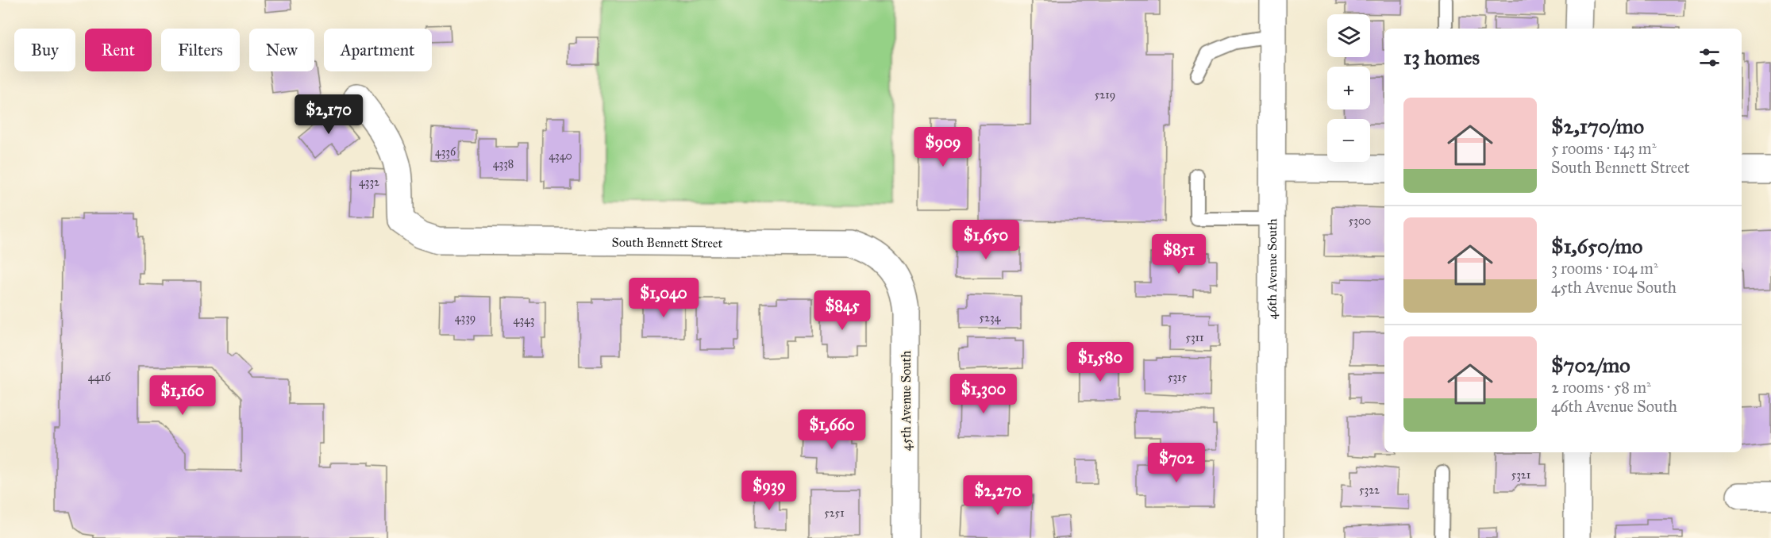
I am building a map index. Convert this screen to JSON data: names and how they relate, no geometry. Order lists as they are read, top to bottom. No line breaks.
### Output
{"streets":{"street":["South Bennett Street","46th Avenue South","45th Avenue South"]},"crossings":[["South Bennett Street","45th Avenue South"]],"house_numbers":["5219","4336","4340","4338","4332","5300","4339","5234","4343","5311","4416","5315","5321","5322","5251"],"page":{"map_buttons":["+","−"],"chip":["Buy","Rent","Filters","New","Apartment"],"heading":"13 homes","list":[{"name":"$2,170/mo","note":"5 rooms · 143 m² · South Bennett Street"},{"name":"$1,650/mo","note":"3 rooms · 104 m² · 45th Avenue South"},{"name":"$702/mo","note":"2 rooms · 58 m² · 46th Avenue South"}],"price":["$2,170","$909","$1,650","$851","$1,040","$845","$1,580","$1,300","$1,160","$1,660","$702","$939","$2,270"]}}
